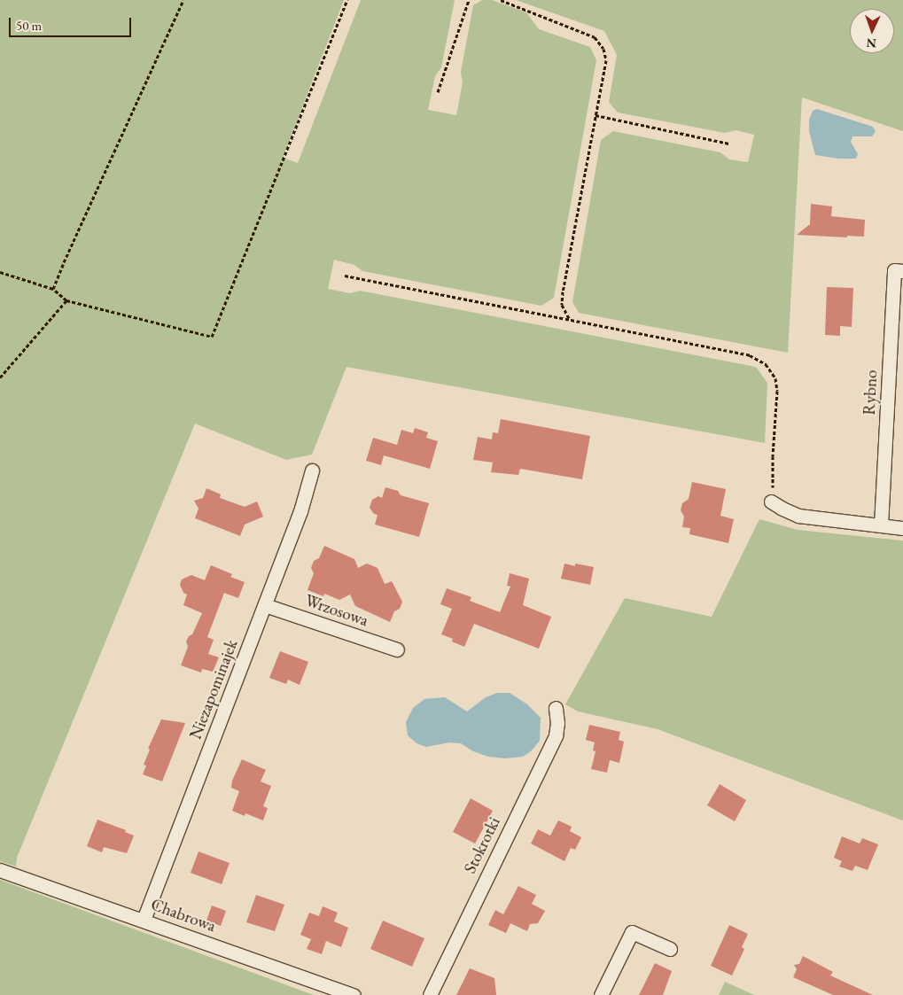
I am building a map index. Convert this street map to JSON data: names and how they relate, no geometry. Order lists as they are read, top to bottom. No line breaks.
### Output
{"streets":{"street":["Rybno","Wrzosowa","Niezapominajek","Stokrotki","Chabrowa"]},"crossings":[["Wrzosowa","Niezapominajek"],["Niezapominajek","Chabrowa"]],"scale_bar":"50 m","north":"bottom"}
